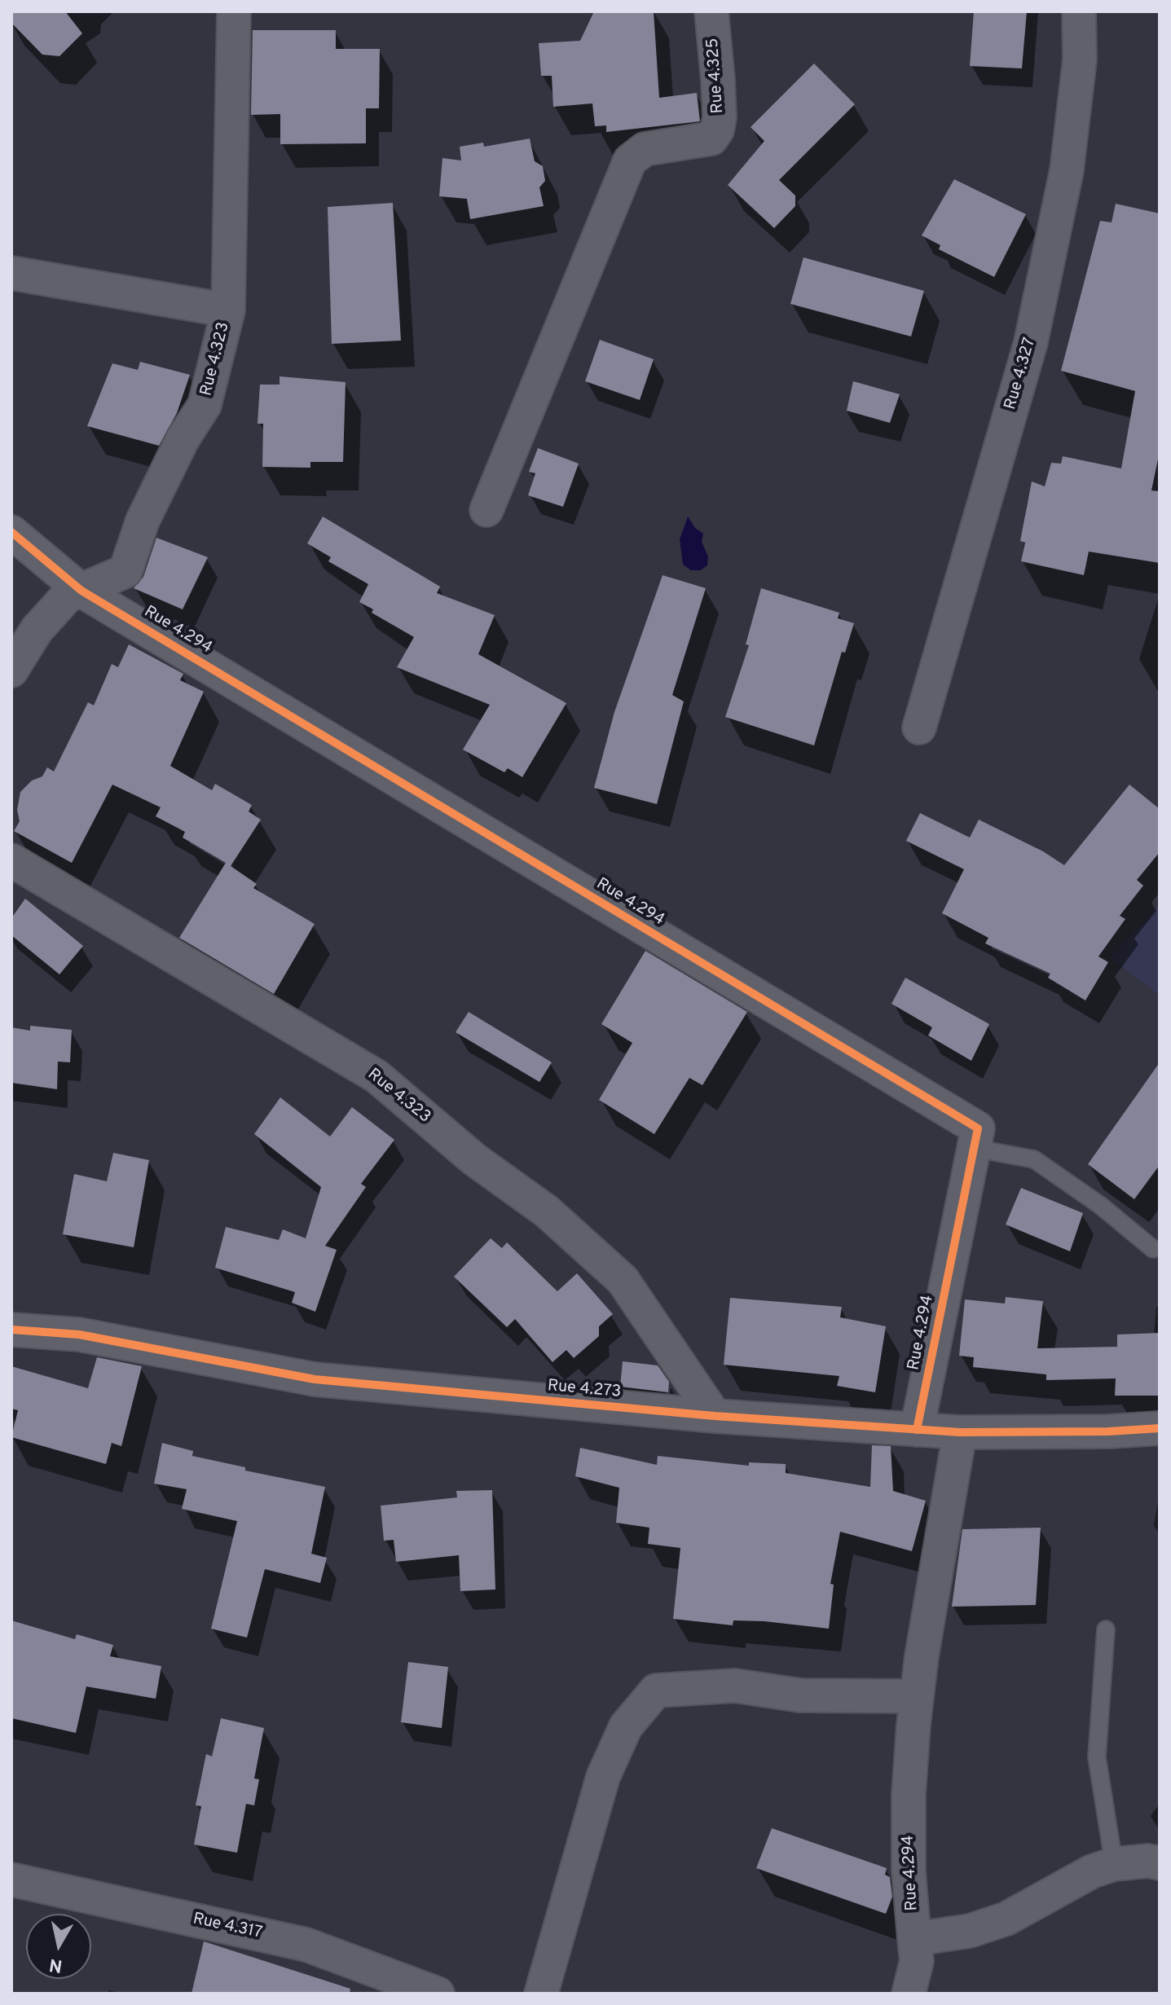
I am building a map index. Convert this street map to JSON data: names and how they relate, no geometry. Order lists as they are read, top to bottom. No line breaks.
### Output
{"streets":{"street":["Rue 4.325","Rue 4.323","Rue 4.327","Rue 4.294","Rue 4.273","Rue 4.317"]},"crossings":[["Rue 4.323","Rue 4.294"],["Rue 4.323","Rue 4.273"],["Rue 4.294","Rue 4.273"]],"north":"bottom"}
